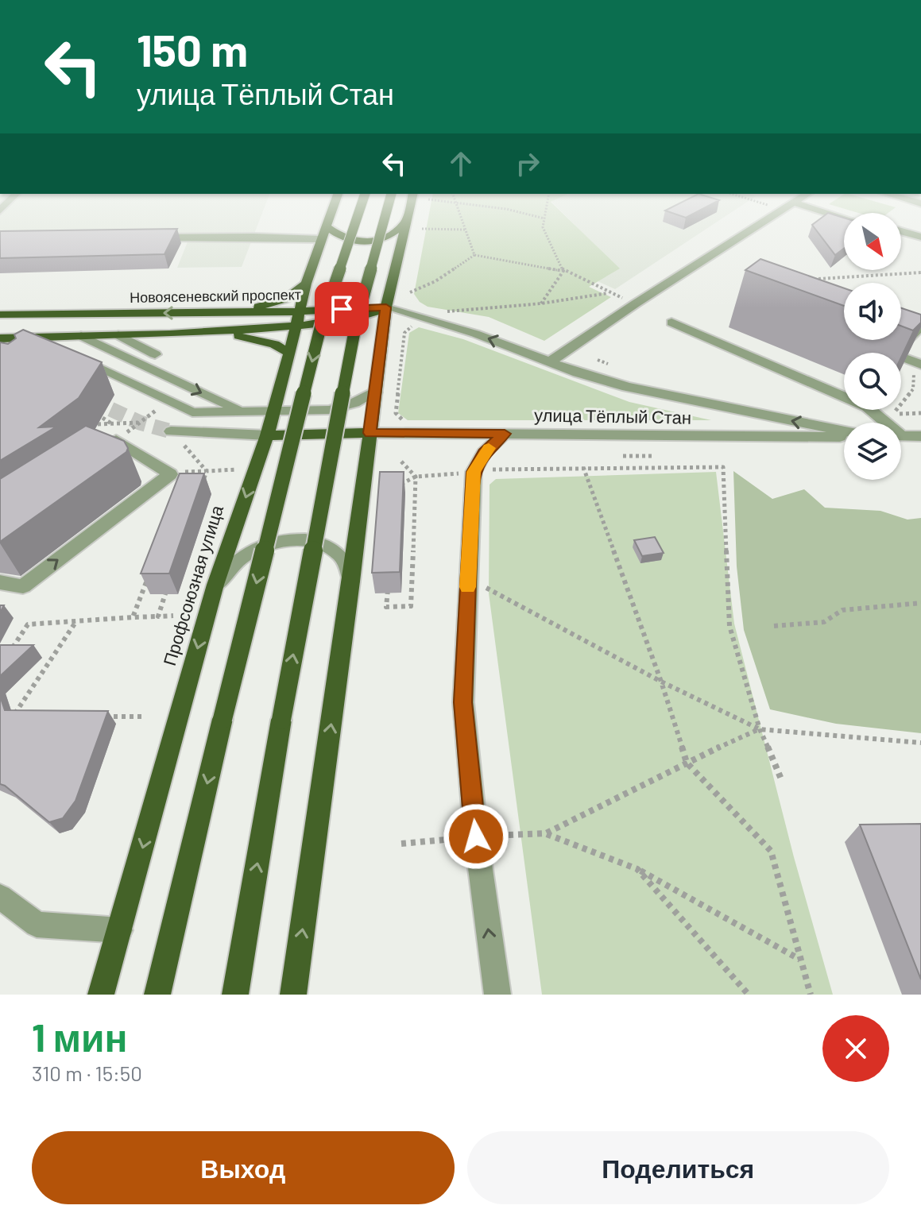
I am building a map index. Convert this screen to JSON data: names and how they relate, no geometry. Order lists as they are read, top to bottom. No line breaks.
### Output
{"streets":{"main road":["Новоясеневский проспект","Профсоюзная улица"],"street":["улица Тёплый Стан"]},"crossings":[["Новоясеневский проспект","Профсоюзная улица"]],"north":"bottom right","page":{"turn":["150 m","улица Тёплый Стан"],"heading":["1 мин","310 m · 15:50"],"buttons":["Выход","Поделиться"]}}
